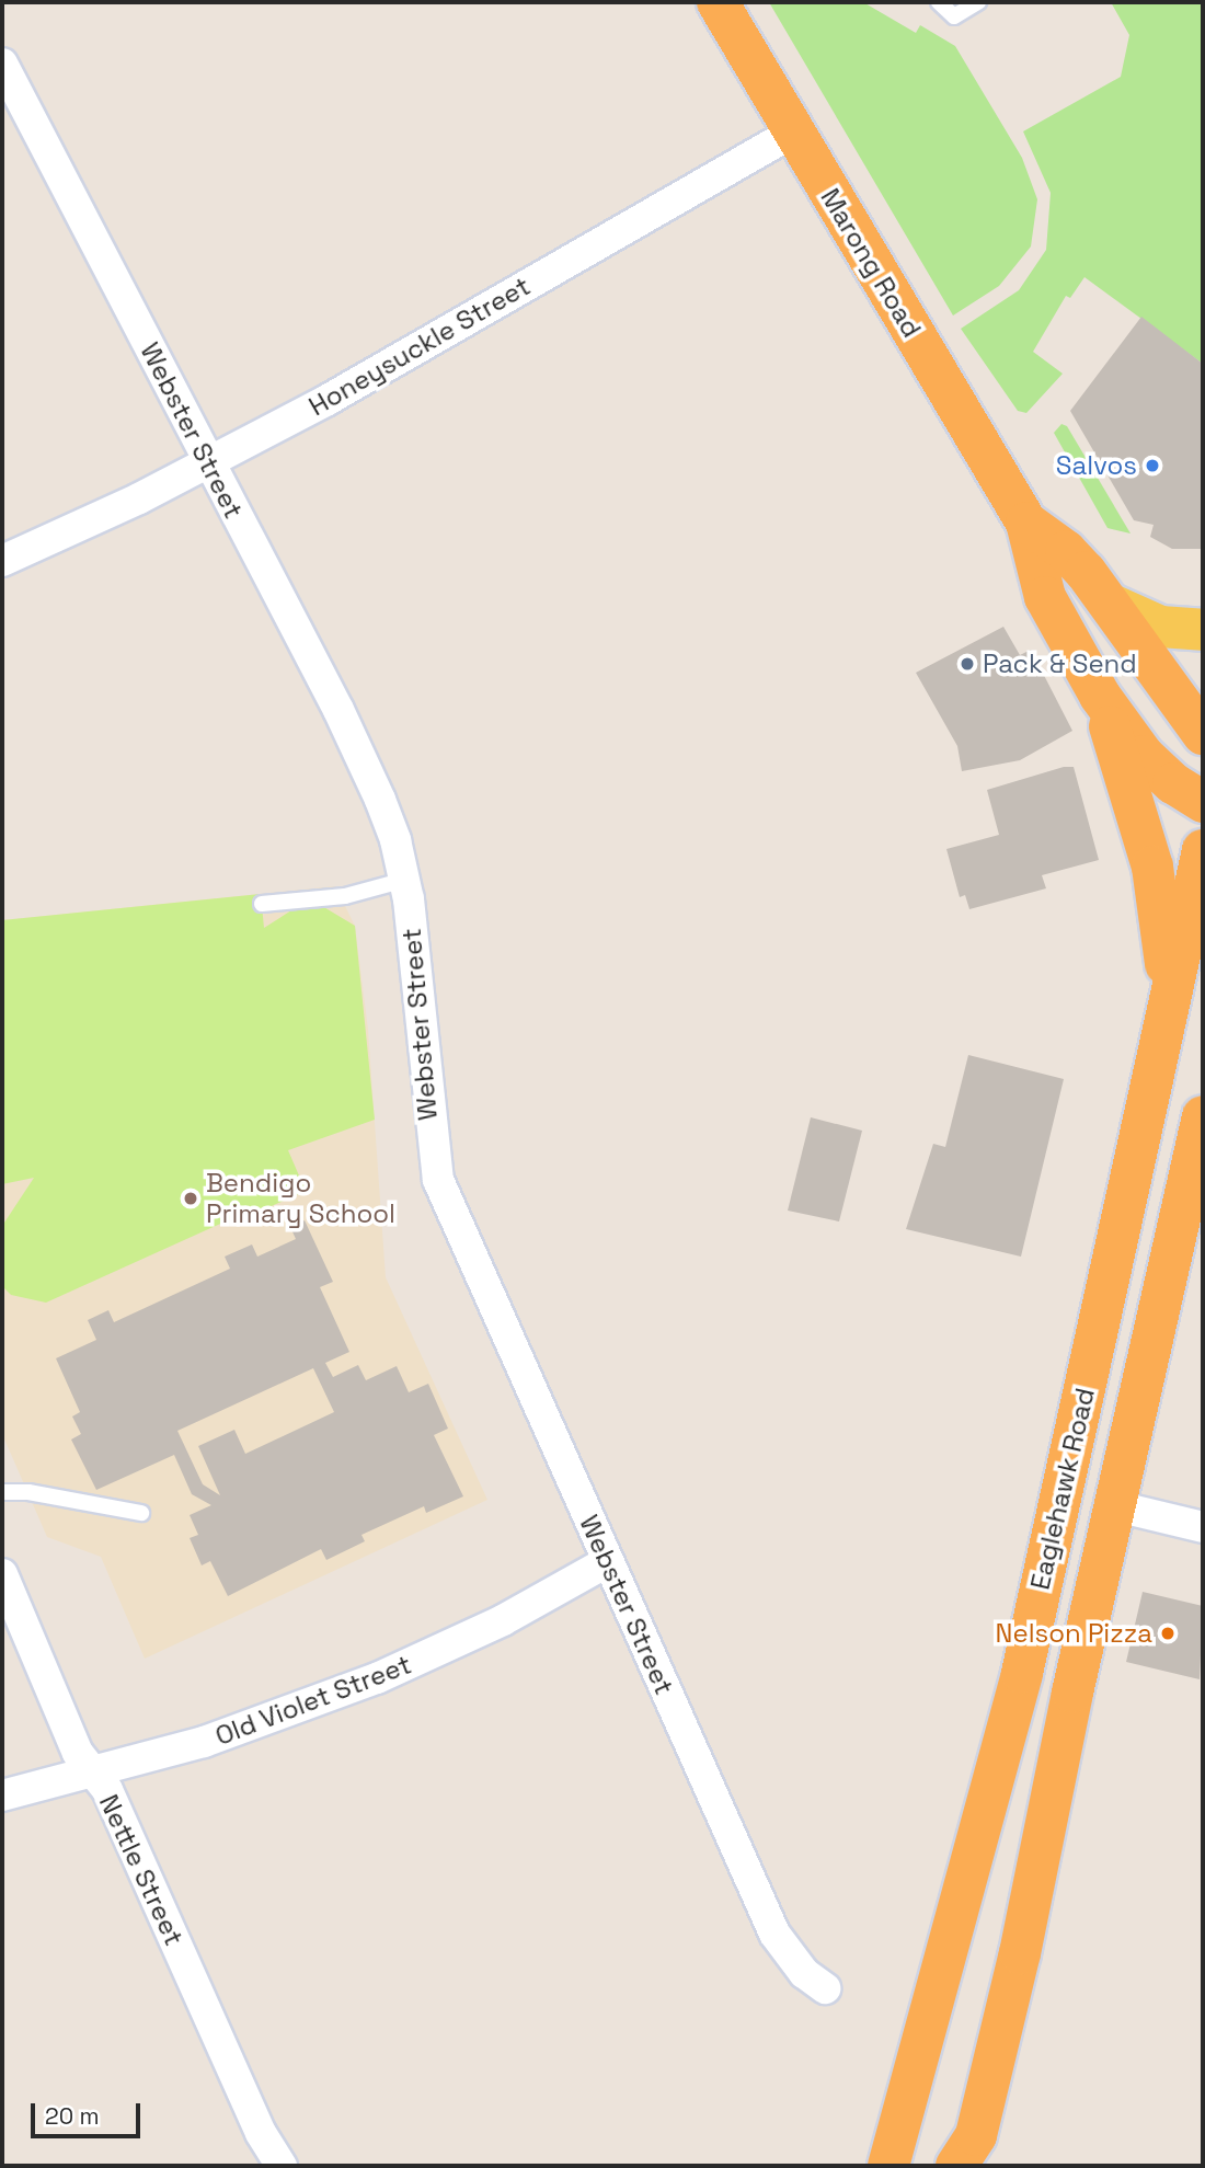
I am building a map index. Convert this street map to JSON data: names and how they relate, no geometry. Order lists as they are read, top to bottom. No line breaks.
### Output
{"streets":{"highway":["Marong Road","Eaglehawk Road"],"street":["Honeysuckle Street","Webster Street","Old Violet Street","Nettle Street"]},"crossings":[["Marong Road","Honeysuckle Street"],["Honeysuckle Street","Webster Street"],["Webster Street","Old Violet Street"],["Old Violet Street","Nettle Street"]],"places":["Salvos","Pack & Send","Bendigo Primary School","Nelson Pizza"],"scale_bar":"20 m"}
